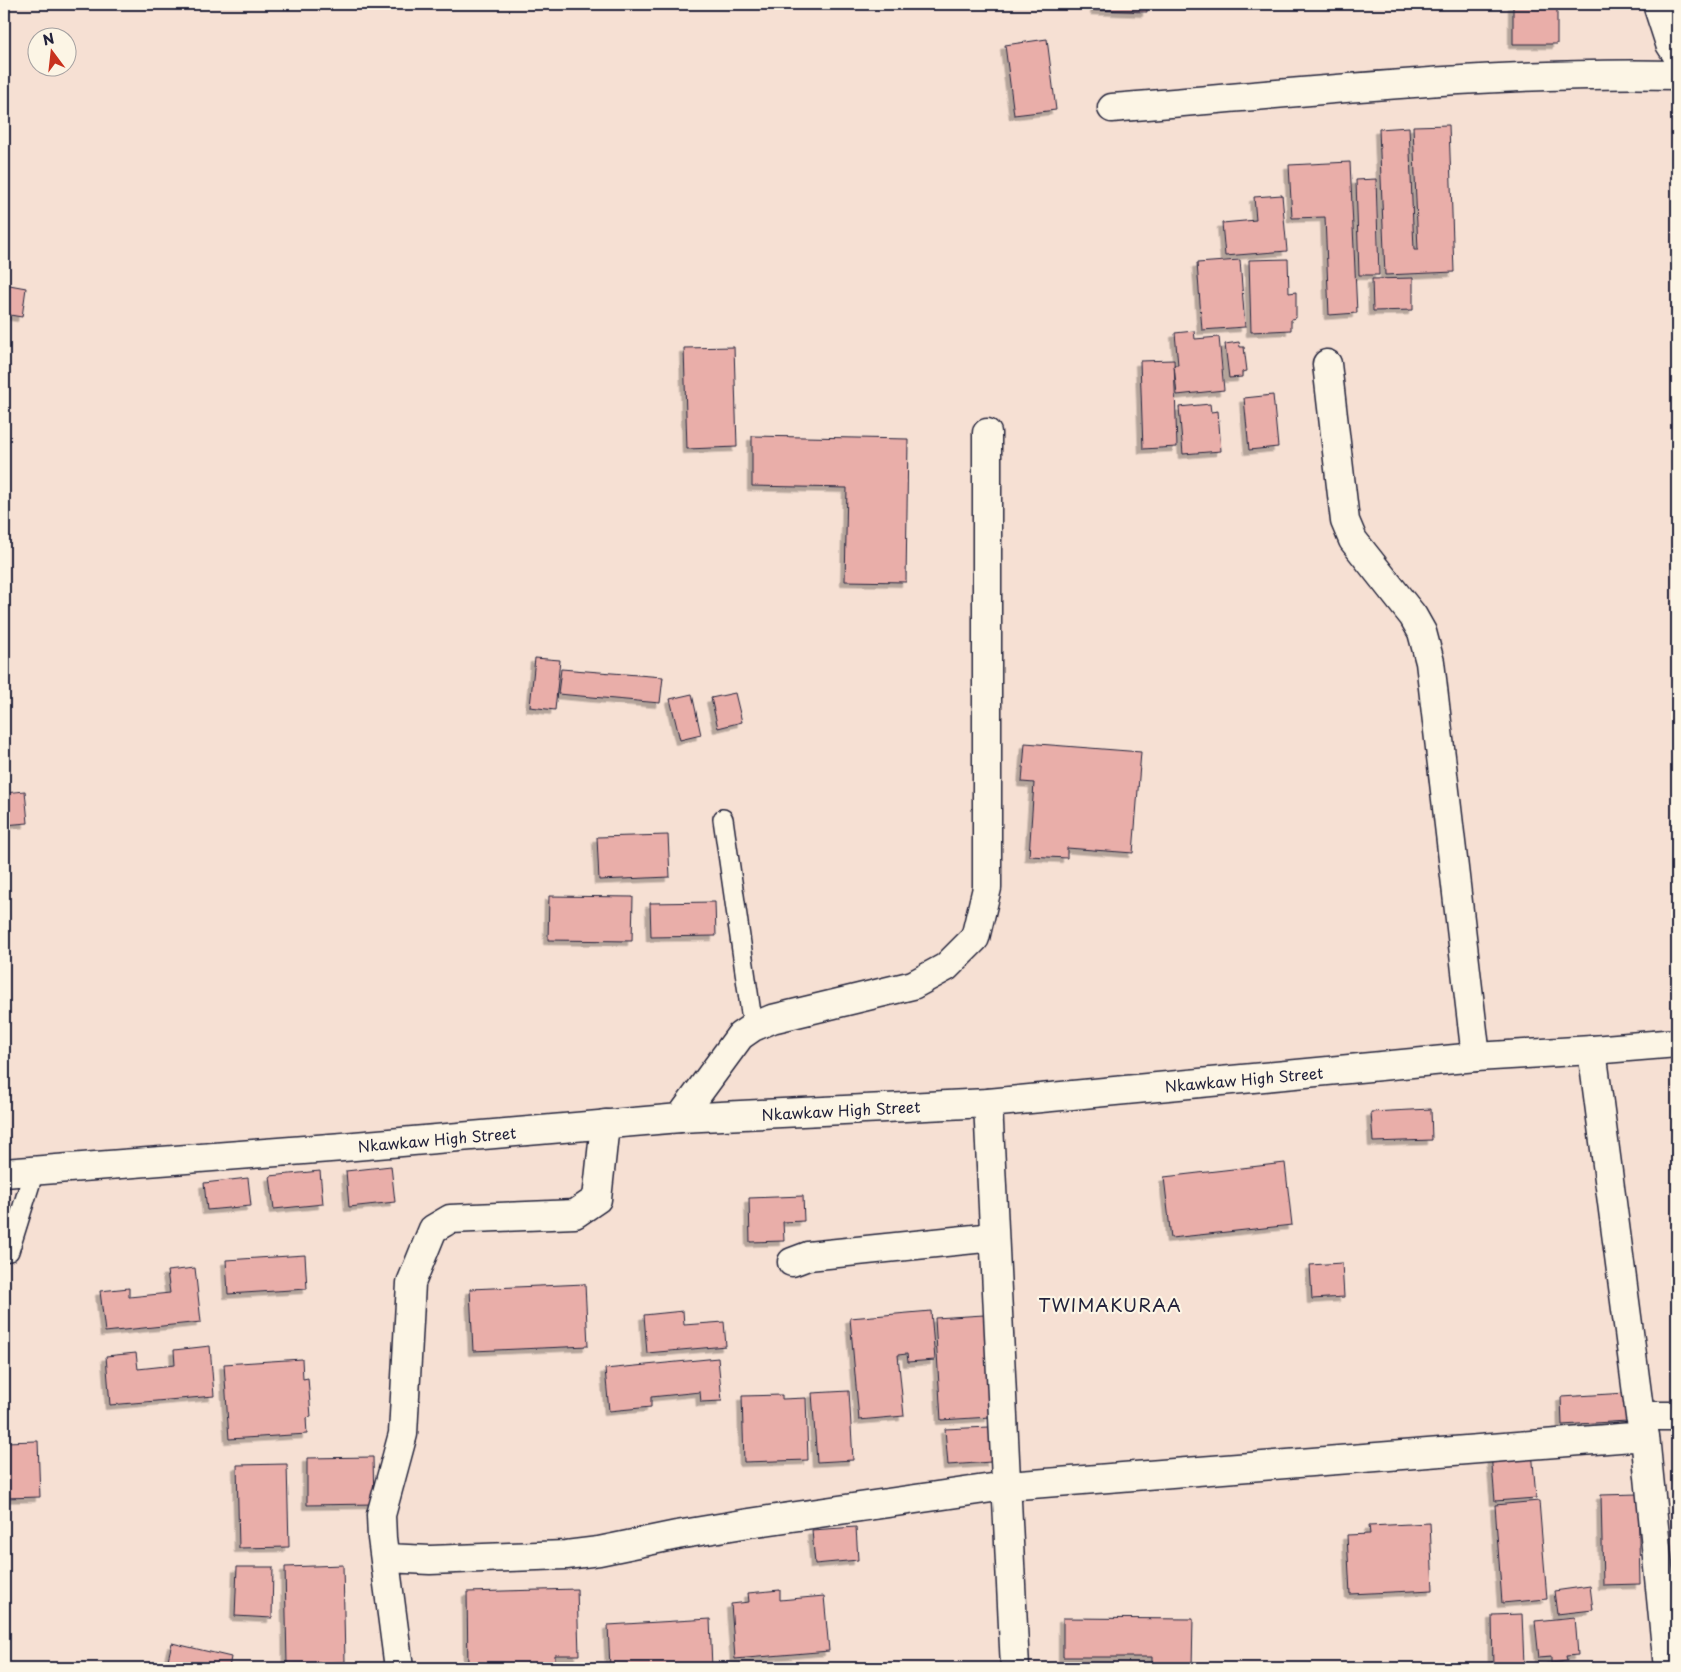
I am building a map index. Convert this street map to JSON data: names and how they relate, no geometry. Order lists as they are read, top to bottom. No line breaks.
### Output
{"streets":{"street":["Nkawkaw High Street"]},"districts":["TWIMAKURAA"],"north":"top"}
